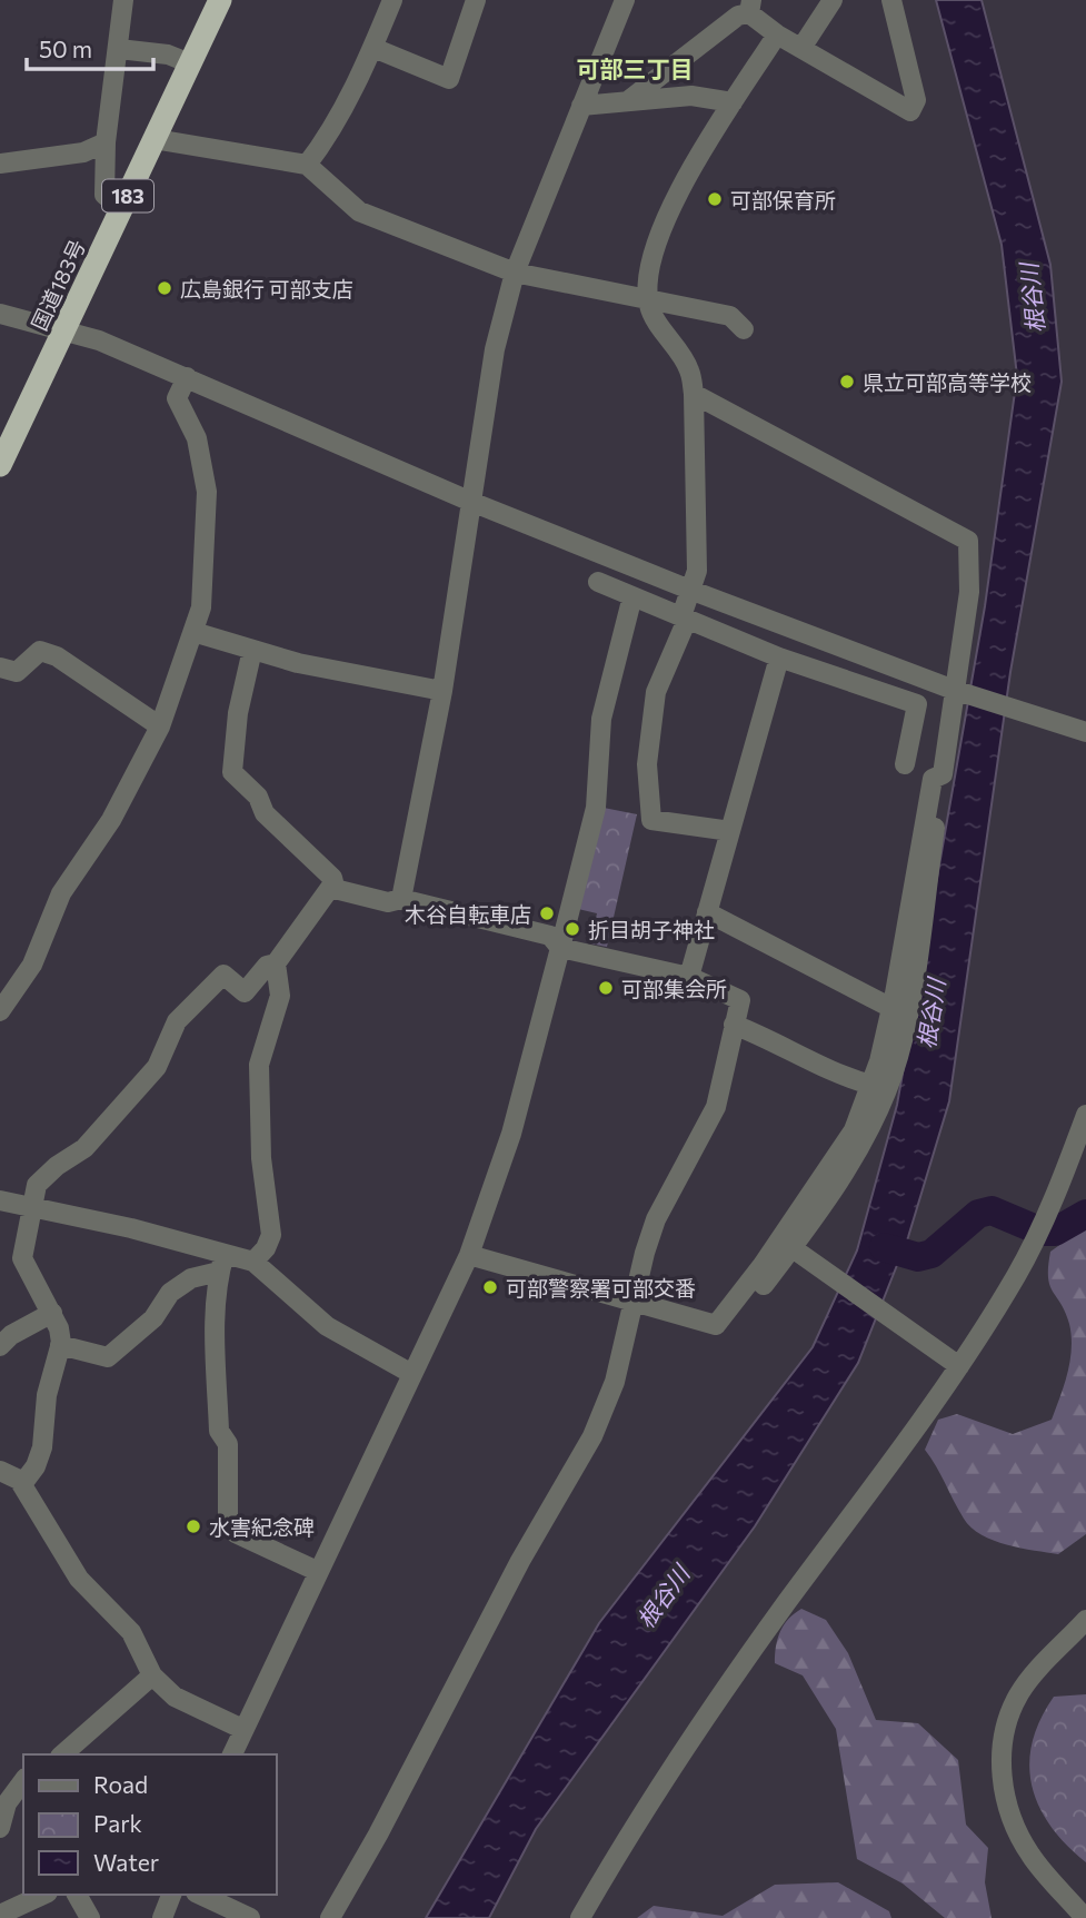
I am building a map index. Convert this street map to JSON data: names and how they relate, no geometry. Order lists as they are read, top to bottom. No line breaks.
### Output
{"streets":{"highway":["183","国道183号"]},"districts":["可部三丁目"],"water":["根谷川"],"places":["可部保育所","広島銀行 可部支店","県立可部高等学校","木谷自転車店","折目胡子神社","可部集会所","可部警察署可部交番","水害紀念碑"],"legend":["Road","Park","Water"],"scale_bar":"50 m"}
